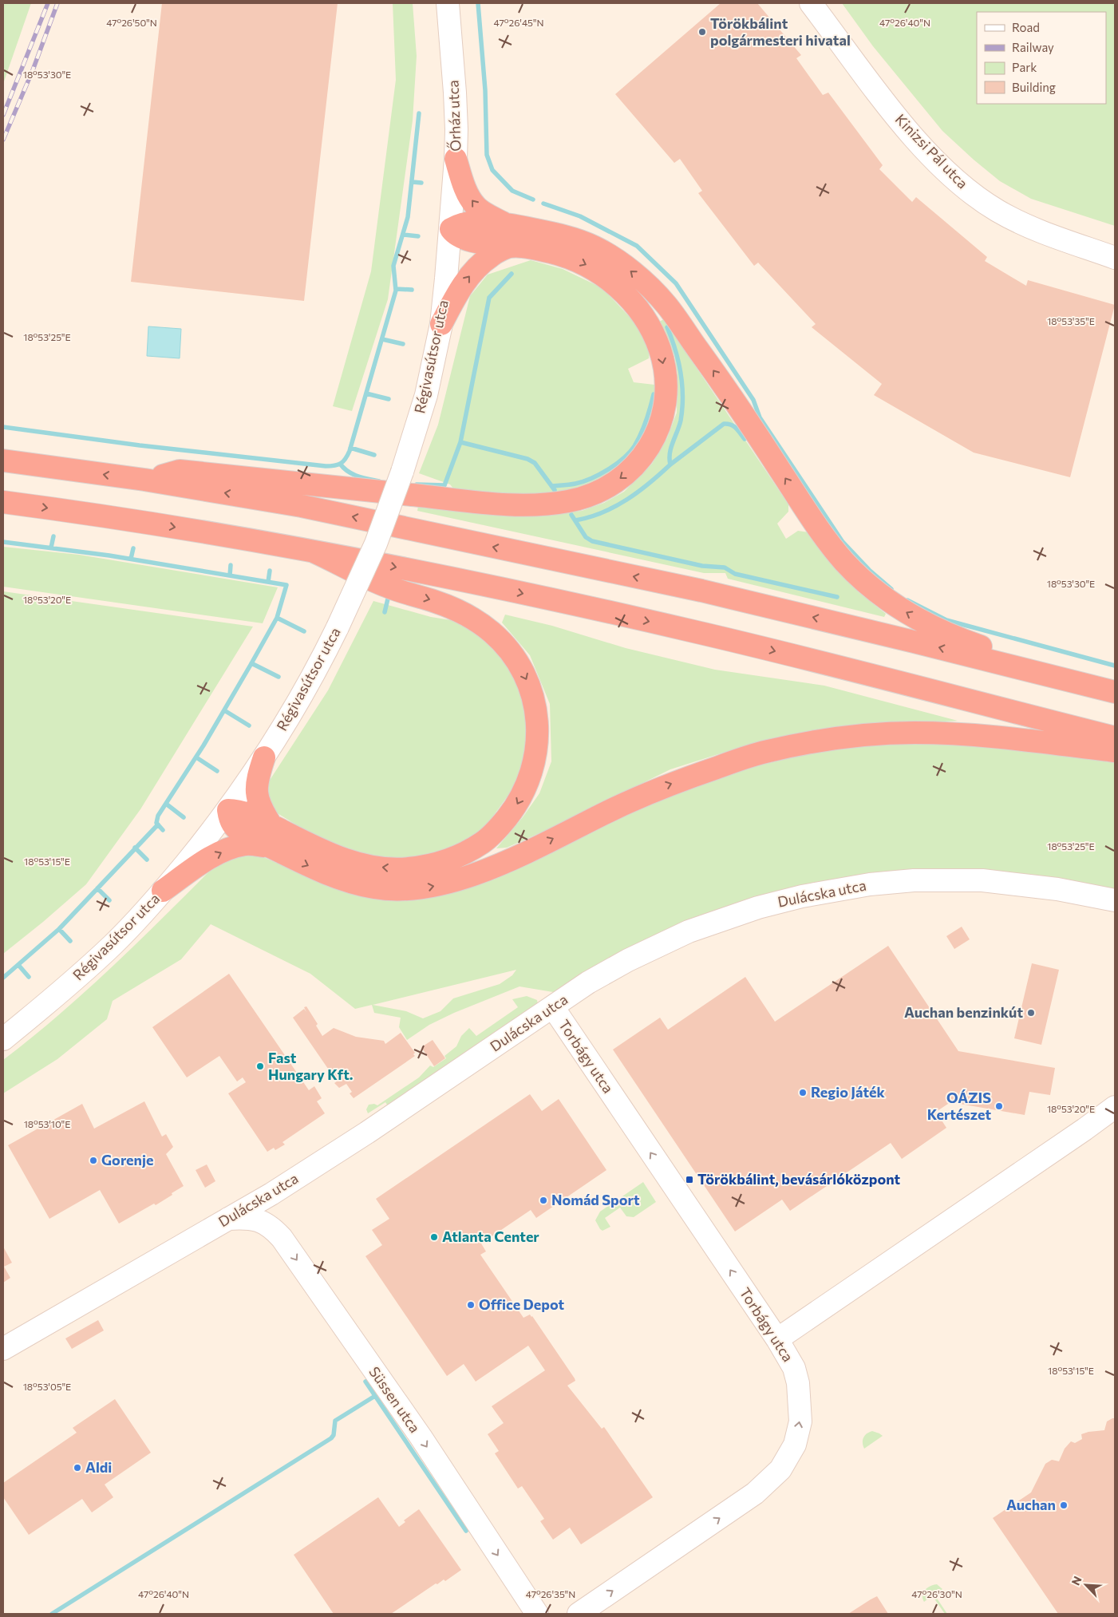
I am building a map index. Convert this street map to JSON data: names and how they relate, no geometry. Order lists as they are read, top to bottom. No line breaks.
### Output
{"streets":{"street":["Őrház utca","Kinizsi Pál utca","Régivasútsor utca","Dulácska utca","Torbágy utca","Süssen utca"]},"crossings":[["Őrház utca","Régivasútsor utca"],["Dulácska utca","Torbágy utca"],["Dulácska utca","Süssen utca"]],"one_way":["Süssen utca"],"places":{"other":["Törökbálint polgármesteri hivatal","Auchan benzinkút","Fast Hungary Kft.","Regio Játék","OÁZIS Kertészet","Gorenje","Nomád Sport","Atlanta Center","Office Depot","Aldi","Auchan"],"transit":["Törökbálint, bevásárlóközpont"]},"legend":["Road","Railway","Park","Building"],"north":"top left","coordinates":["47°26'50\"N","47°26'45\"N","47°26'40\"N","18°53'30\"E","18°53'35\"E","18°53'25\"E","18°53'20\"E","18°53'15\"E","18°53'10\"E","18°53'05\"E","47°26'35\"N","47°26'30\"N"]}
